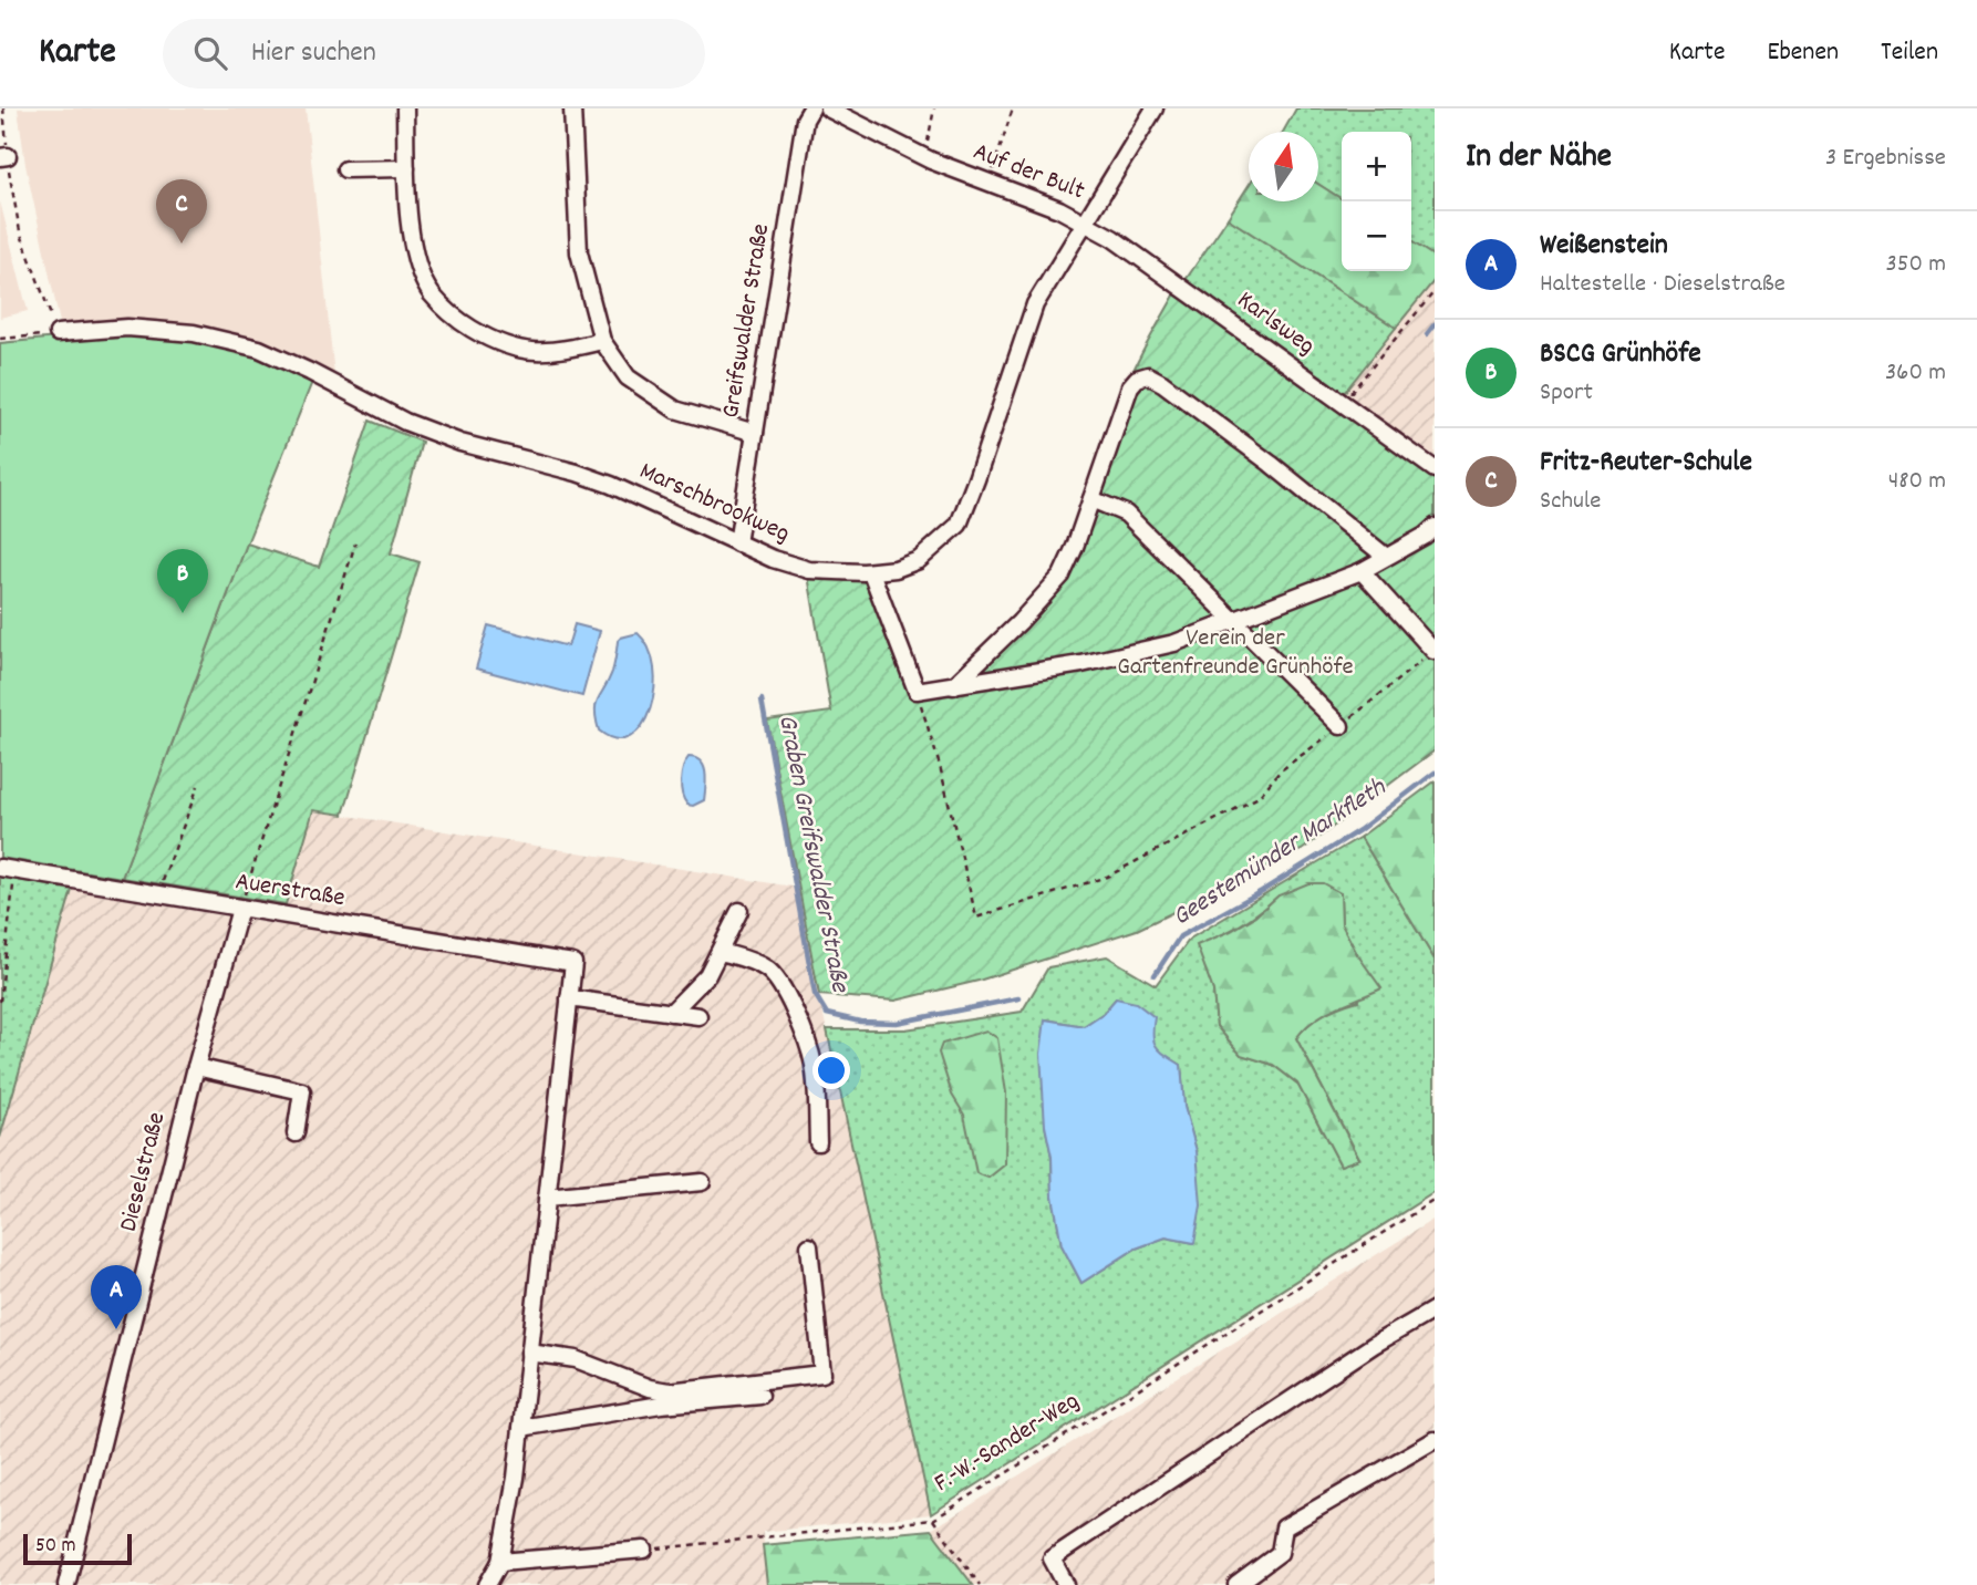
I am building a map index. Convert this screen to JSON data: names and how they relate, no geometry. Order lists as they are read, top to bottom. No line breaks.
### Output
{"streets":{"street":["Auf der Bult","Greifswalder Straße","Karlsweg","Marschbrookweg","Auerstraße","Dieselstraße"],"path":["F.-W.-Sander-Weg"]},"crossings":[["Auf der Bult","Karlsweg"],["Auf der Bult","Marschbrookweg"],["Greifswalder Straße","Marschbrookweg"],["Karlsweg","Marschbrookweg"],["Auerstraße","Dieselstraße"]],"water":["Graben Greifswalder Straße","Geestemünder Markfleth"],"parks":["Verein der Gartenfreunde Grünhöfe"],"scale_bar":"50 m","north":"top","page":{"header":"Karte","search":"Hier suchen","nav":["Karte","Ebenen","Teilen"],"heading":["In der Nähe","3 Ergebnisse"],"map_buttons":["+","−"],"pins":["C","B","A"],"list":[{"mark":"A","name":"Weißenstein","note":"Haltestelle · Dieselstraße","value":"350 m"},{"mark":"B","name":"BSCG Grünhöfe","note":"Sport","value":"360 m"},{"mark":"C","name":"Fritz-Reuter-Schule","note":"Schule","value":"480 m"}],"scale":"50 m"}}
